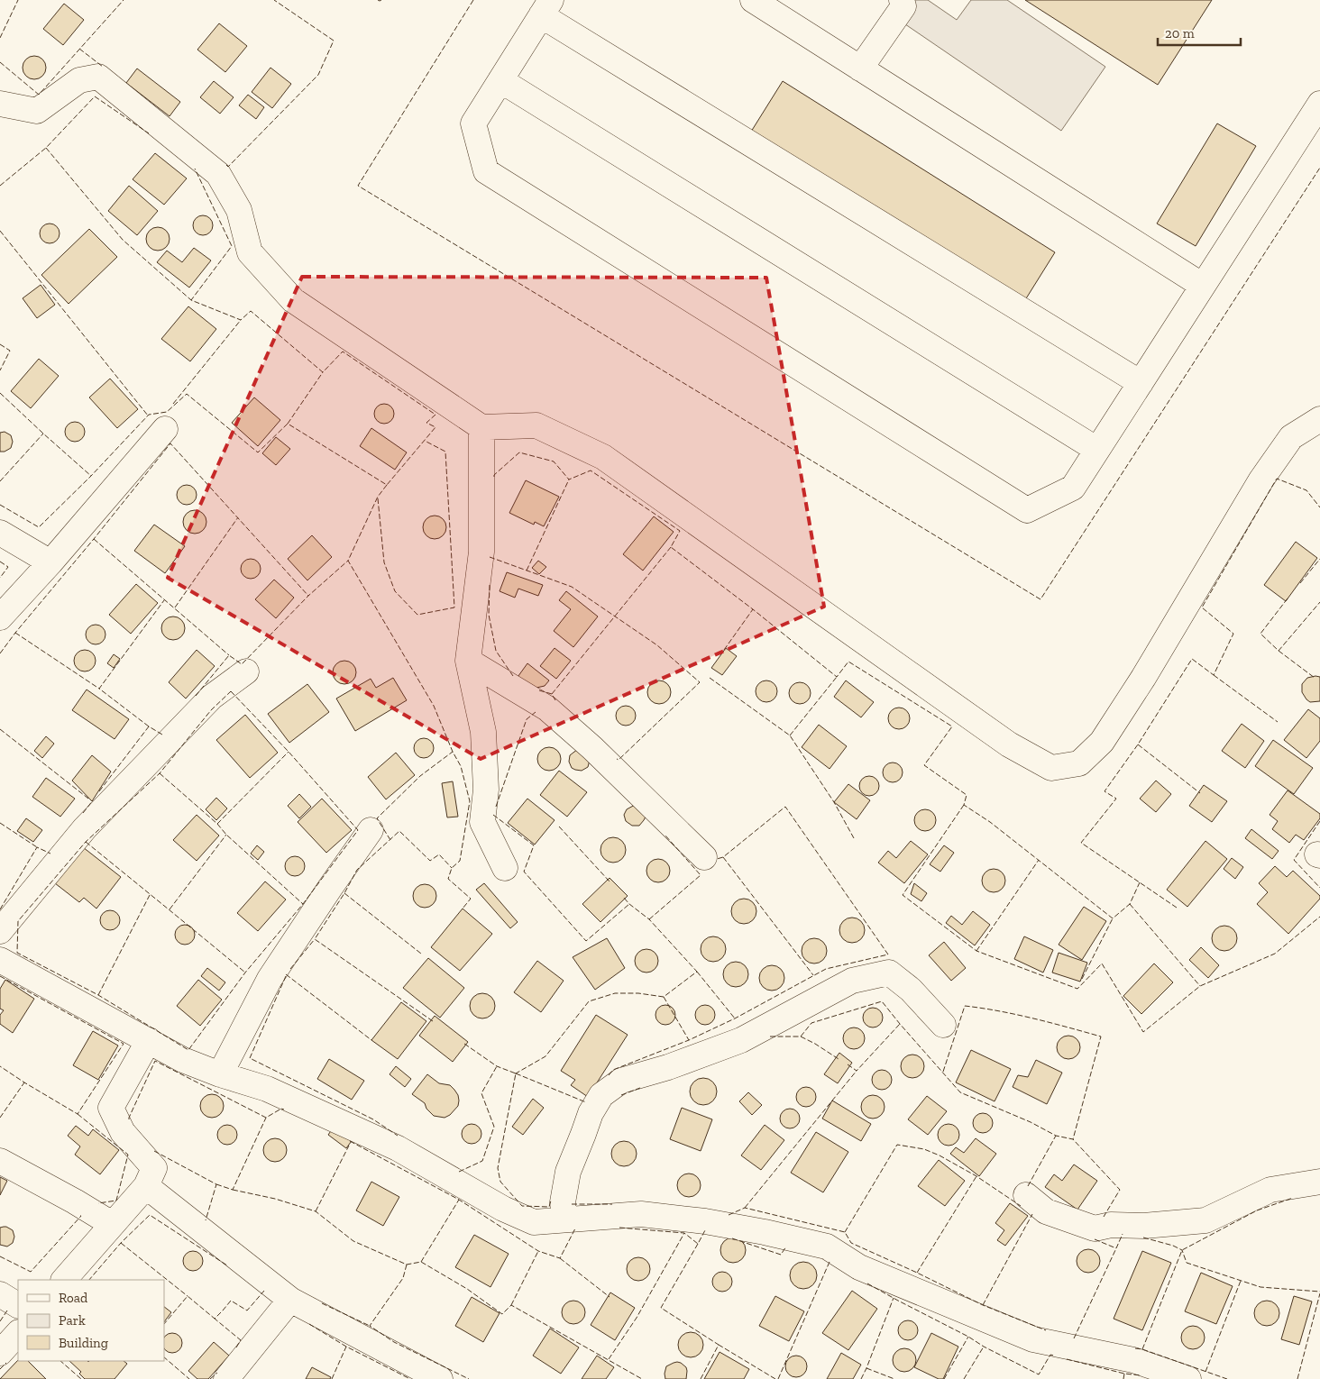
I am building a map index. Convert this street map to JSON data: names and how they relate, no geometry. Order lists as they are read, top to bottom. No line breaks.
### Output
{"legend":["Road","Park","Building"],"scale_bar":"20 m"}
